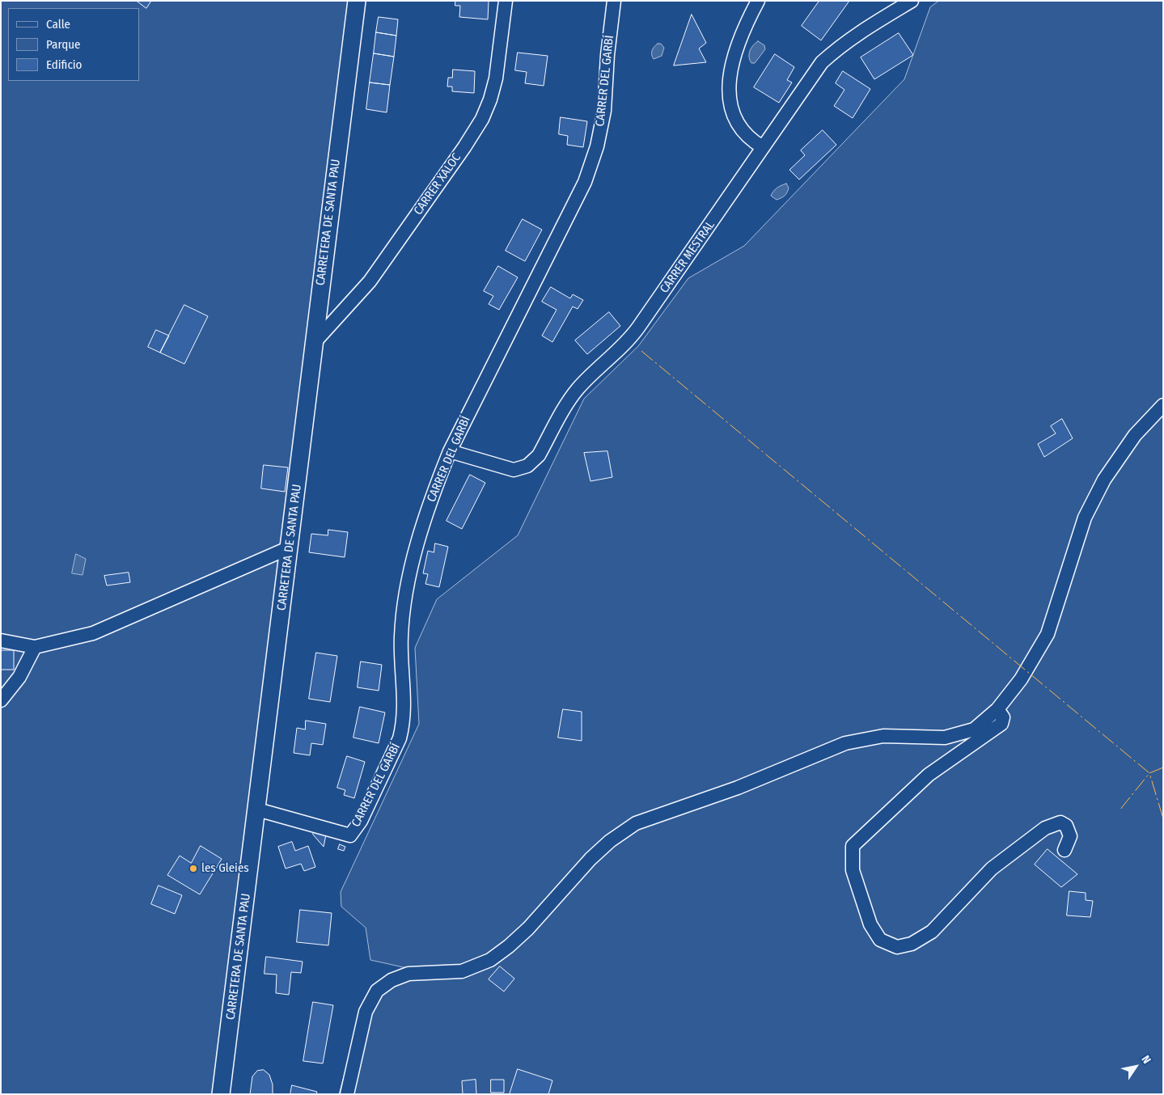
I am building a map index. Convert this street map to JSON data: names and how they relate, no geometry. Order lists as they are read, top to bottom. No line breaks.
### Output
{"streets":{"main road":["CARRETERA DE SANTA PAU"],"street":["CARRER DEL GARBÍ","CARRER XALOC","CARRER MESTRAL"]},"crossings":[["CARRER DEL GARBÍ","CARRETERA DE SANTA PAU"],["CARRER DEL GARBÍ","CARRER MESTRAL"],["CARRER XALOC","CARRETERA DE SANTA PAU"]],"places":["les Gleies"],"legend":["Calle","Parque","Edificio"],"north":"top right"}
